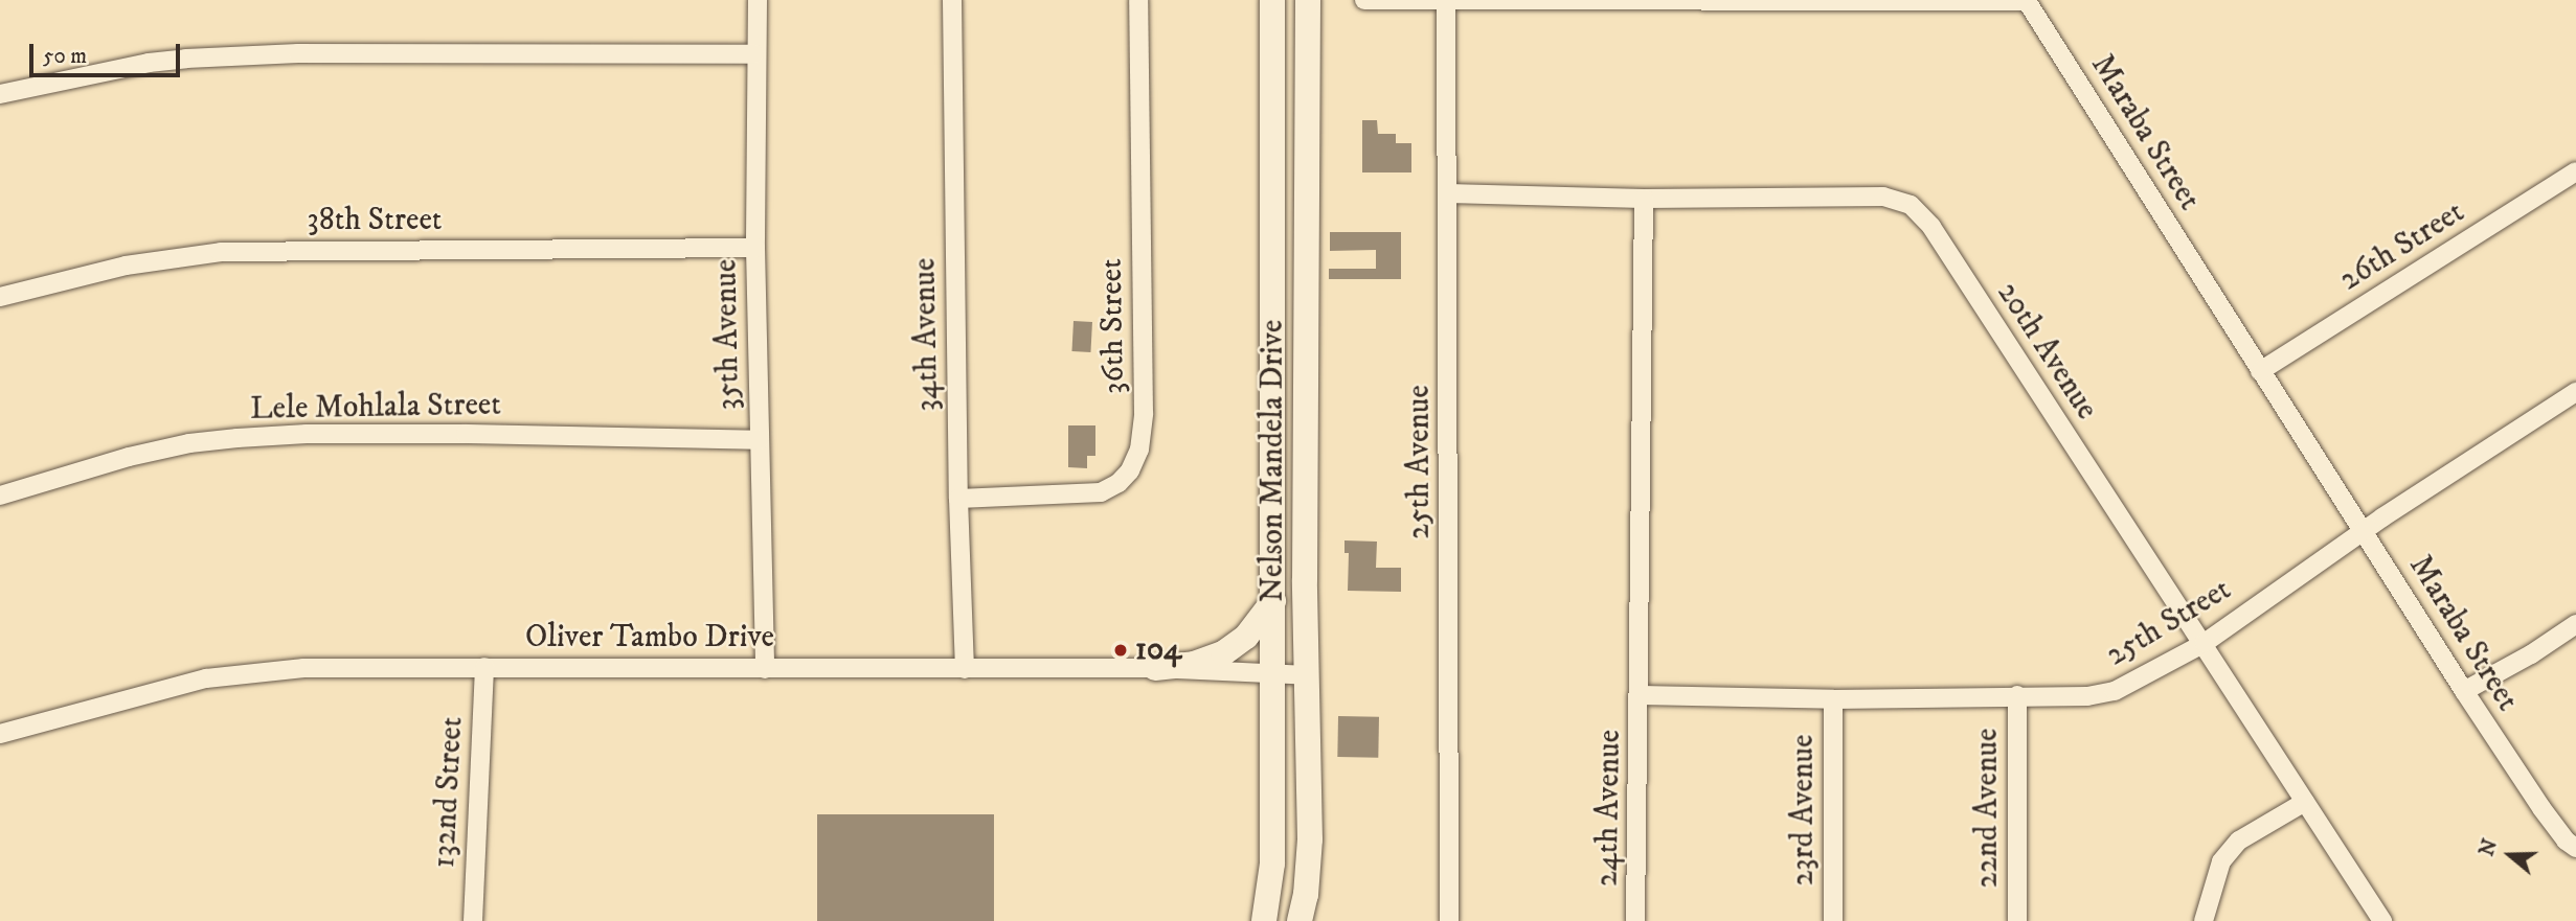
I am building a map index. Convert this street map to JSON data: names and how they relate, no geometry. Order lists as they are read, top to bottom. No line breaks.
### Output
{"streets":{"main road":["Nelson Mandela Drive"],"street":["Maraba Street","38th Street","26th Street","36th Street","35th Avenue","34th Avenue","20th Avenue","Lele Mohlala Street","25th Avenue","25th Street","Oliver Tambo Drive","132nd Street","24th Avenue","22nd Avenue","23rd Avenue"]},"crossings":[["Maraba Street","26th Street"],["Maraba Street","25th Avenue"],["Maraba Street","25th Street"],["38th Street","35th Avenue"],["36th Street","34th Avenue"],["35th Avenue","Lele Mohlala Street"],["35th Avenue","Oliver Tambo Drive"],["34th Avenue","Oliver Tambo Drive"],["20th Avenue","25th Avenue"],["20th Avenue","25th Street"],["20th Avenue","24th Avenue"],["Nelson Mandela Drive","Oliver Tambo Drive"],["25th Street","24th Avenue"],["25th Street","22nd Avenue"],["25th Street","23rd Avenue"],["Oliver Tambo Drive","132nd Street"]],"places":["104"],"scale_bar":"50 m","north":"left"}
